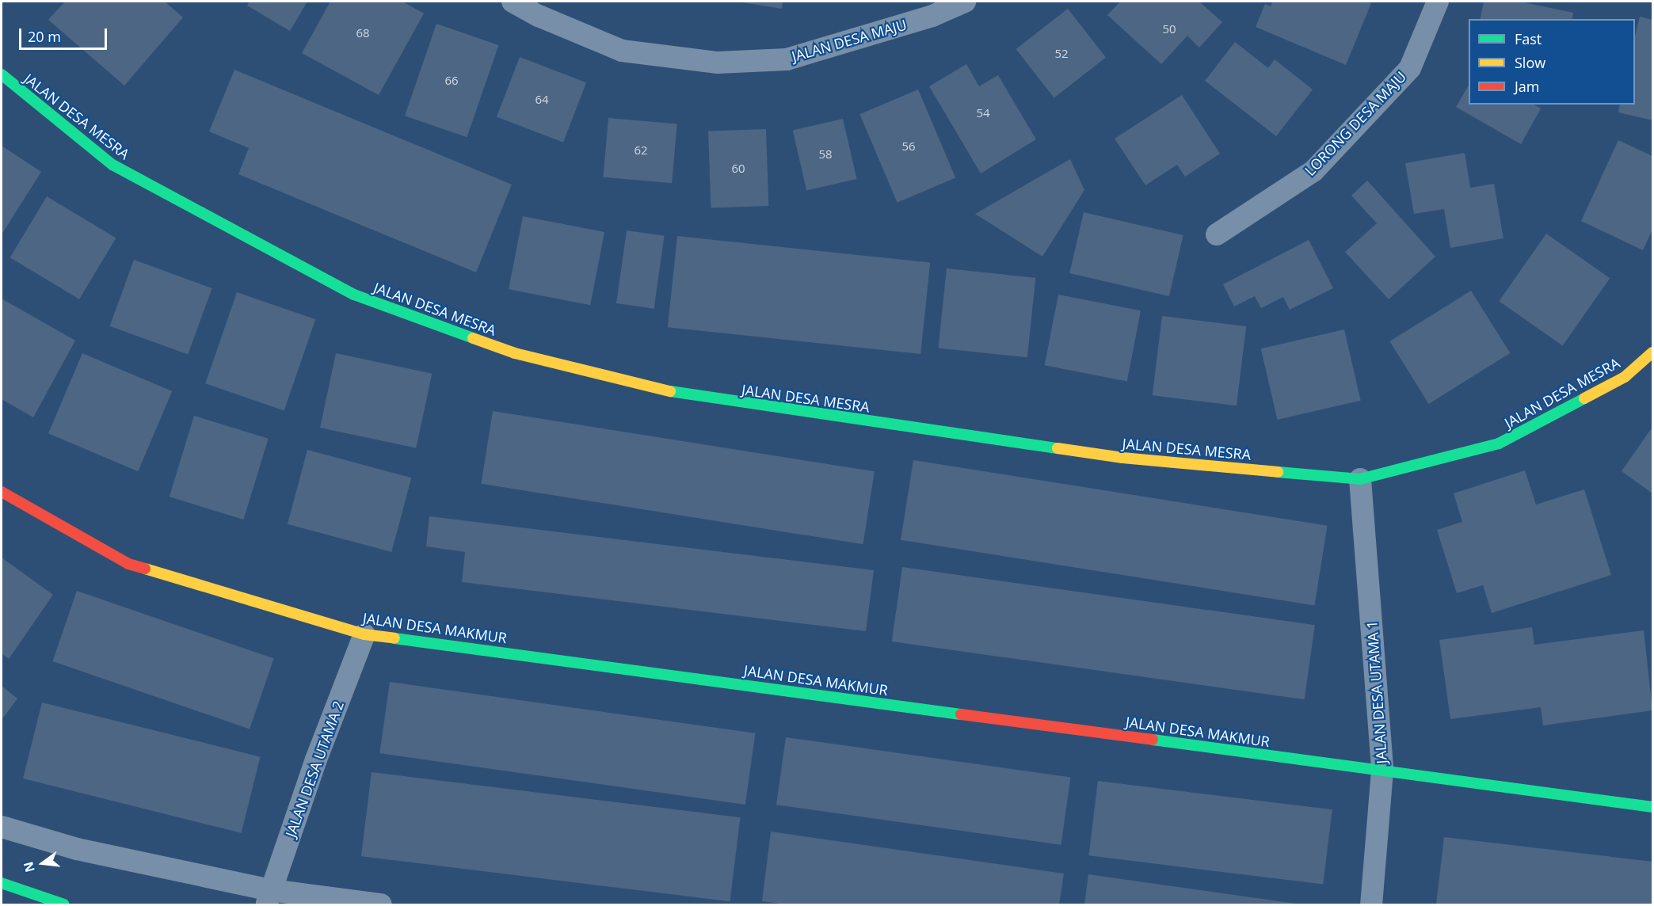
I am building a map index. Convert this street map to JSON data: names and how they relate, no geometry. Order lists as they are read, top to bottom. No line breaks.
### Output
{"streets":{"street":["JALAN DESA MAJU","JALAN DESA MESRA","LORONG DESA MAJU","JALAN DESA MAKMUR","JALAN DESA UTAMA 1","JALAN DESA UTAMA 2"]},"crossings":[["JALAN DESA MESRA","JALAN DESA UTAMA 1"],["JALAN DESA MAKMUR","JALAN DESA UTAMA 1"],["JALAN DESA MAKMUR","JALAN DESA UTAMA 2"]],"house_numbers":["50","68","52","66","64","54","56","62","58","60"],"legend":["Fast","Slow","Jam"],"scale_bar":"20 m","north":"left"}
